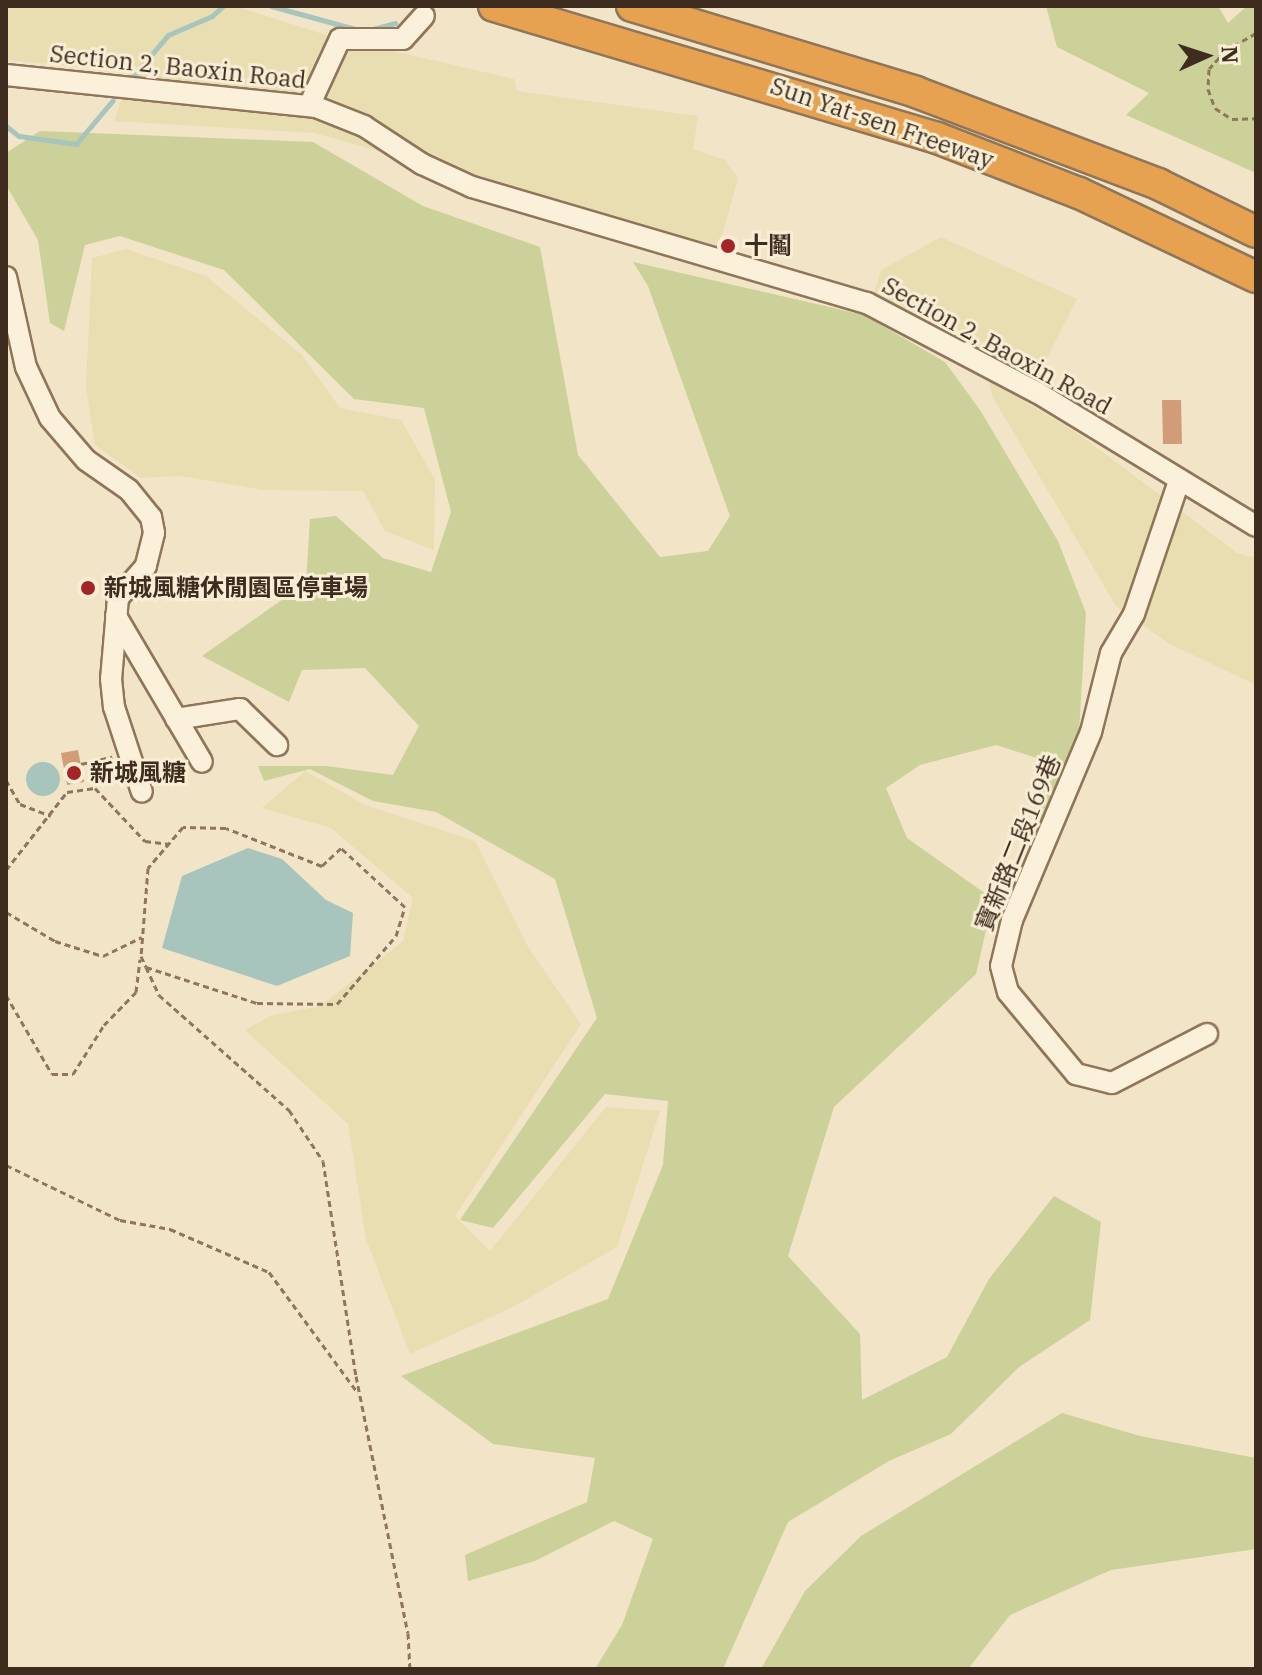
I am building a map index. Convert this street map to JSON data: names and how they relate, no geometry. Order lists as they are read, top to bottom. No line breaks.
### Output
{"streets":{"highway":["Sun Yat-sen Freeway"],"street":["Section 2, Baoxin Road","寶新路二段169巷"]},"crossings":[["Section 2, Baoxin Road","寶新路二段169巷"]],"places":["十鬮","新城風糖休閒園區停車場","新城風糖"],"north":"right"}
